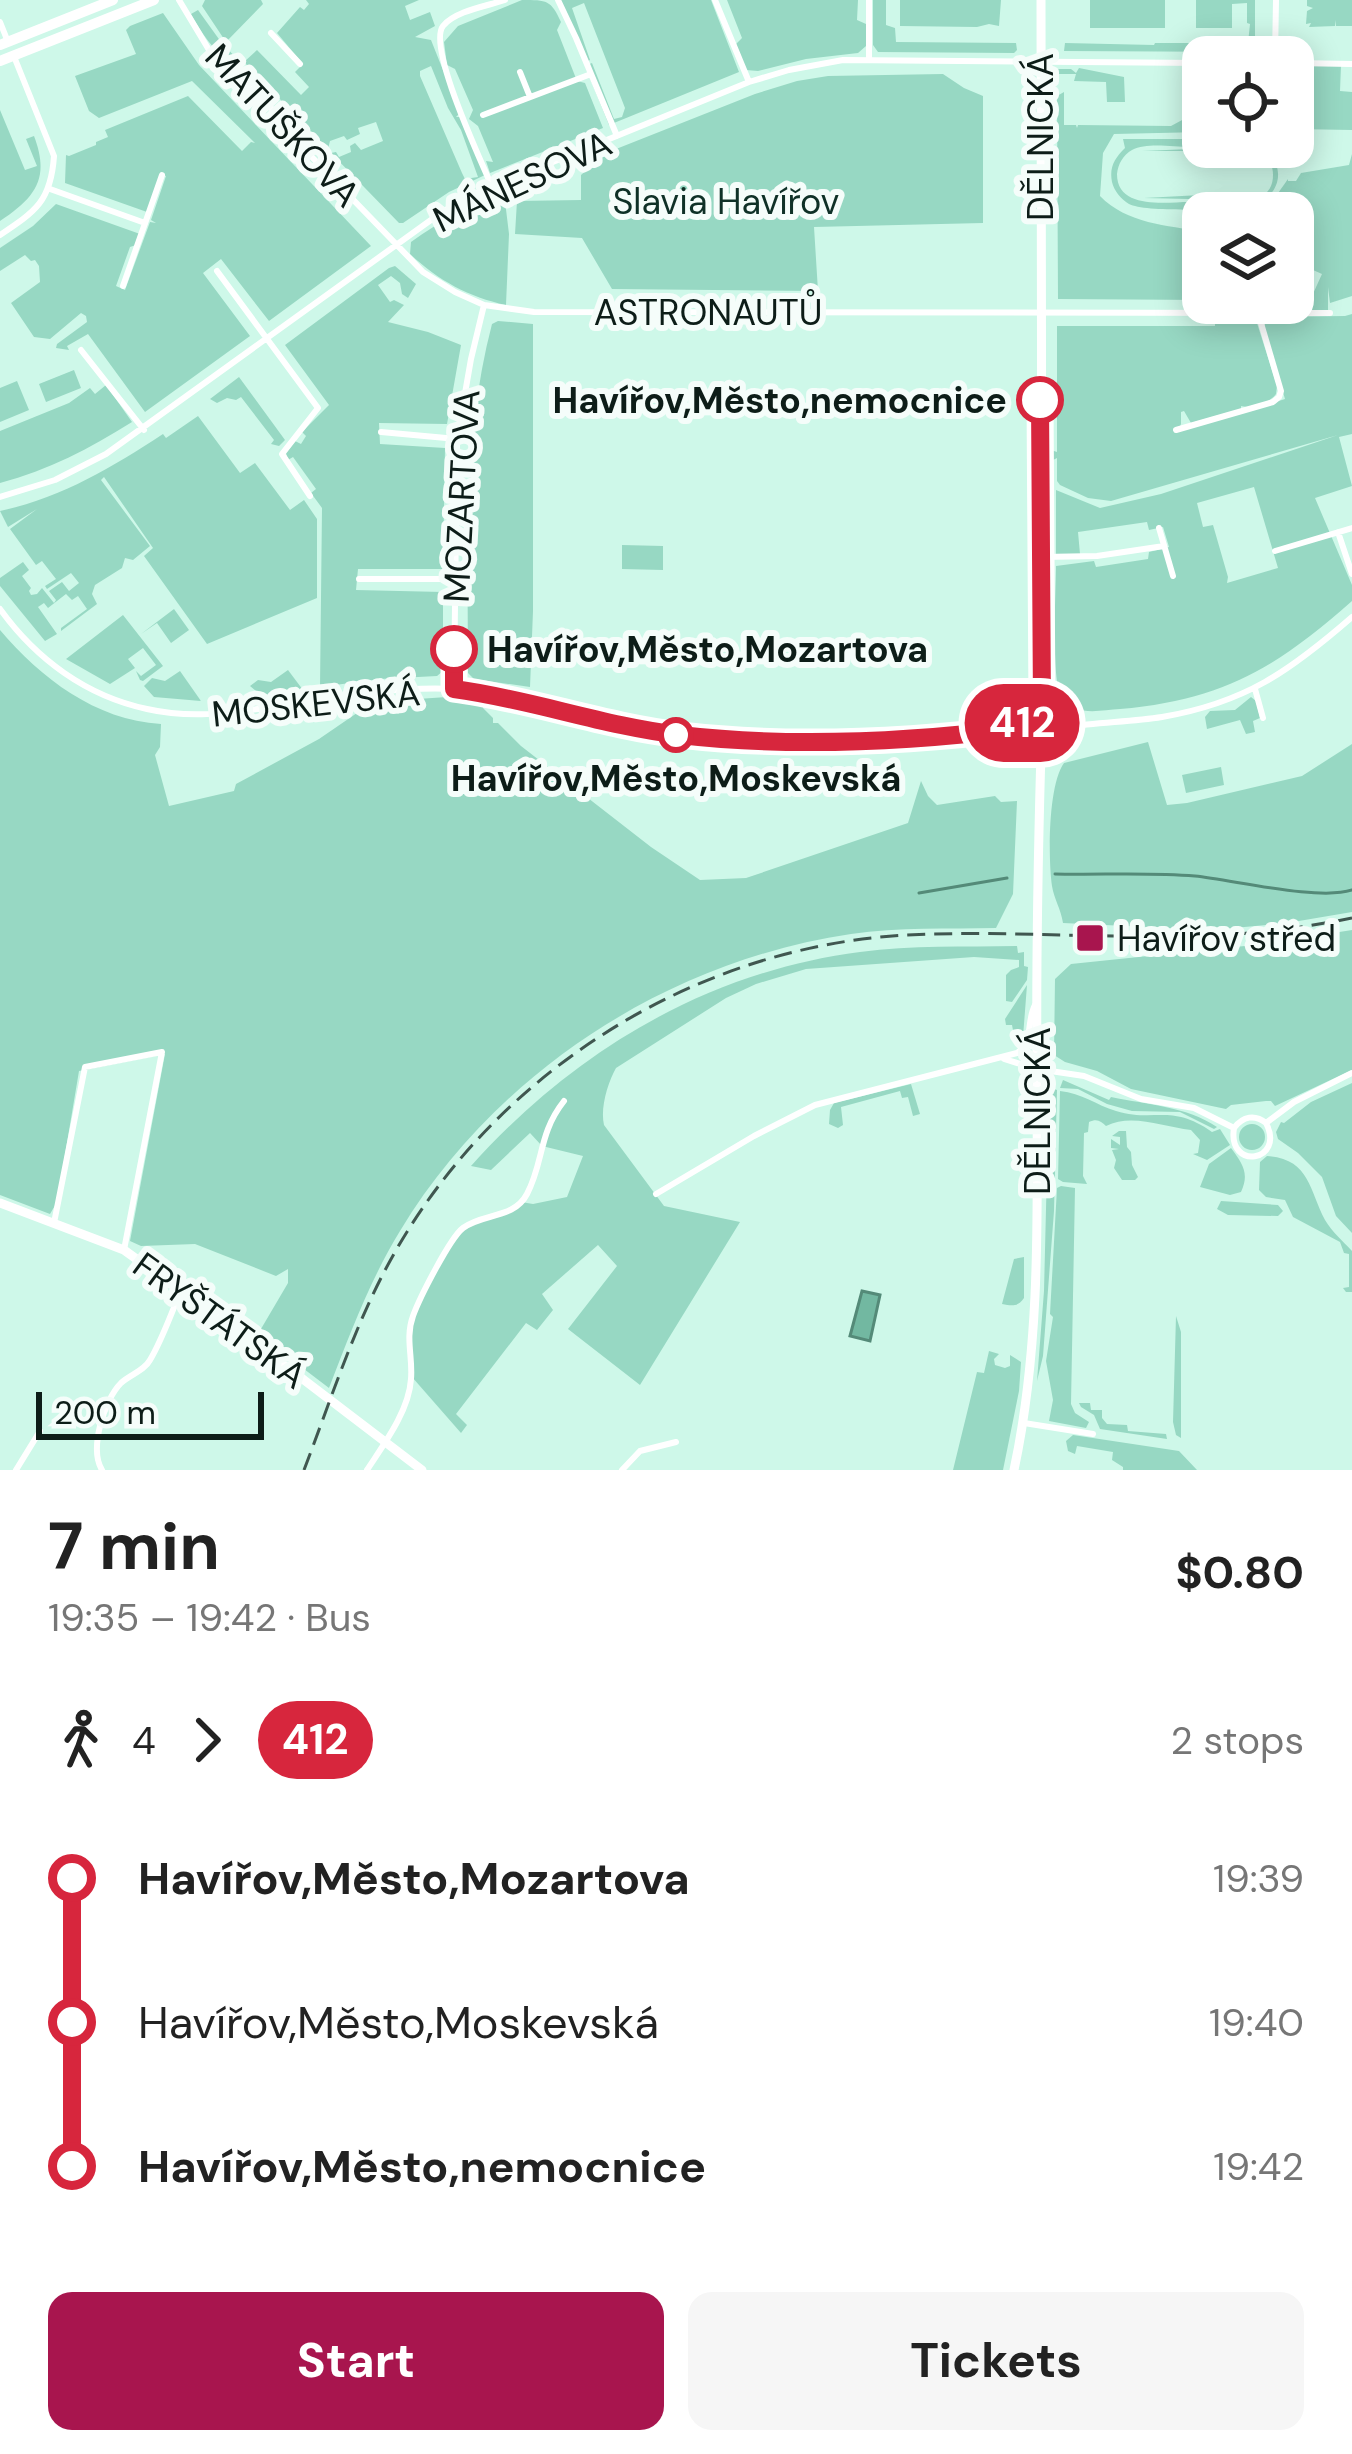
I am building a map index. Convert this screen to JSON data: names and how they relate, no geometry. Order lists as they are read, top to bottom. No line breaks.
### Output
{"streets":{"street":["MATUŠKOVA","DĚLNICKÁ","MÁNESOVA","ASTRONAUTŮ","MOZARTOVA","MOSKEVSKÁ","FRYŠTÁTSKÁ"]},"crossings":[["MATUŠKOVA","MÁNESOVA"],["MATUŠKOVA","ASTRONAUTŮ"],["DĚLNICKÁ","MÁNESOVA"],["DĚLNICKÁ","ASTRONAUTŮ"],["DĚLNICKÁ","MOSKEVSKÁ"],["MÁNESOVA","ASTRONAUTŮ"],["ASTRONAUTŮ","MOZARTOVA"],["MOZARTOVA","MOSKEVSKÁ"]],"parks":["Slavia Havířov"],"places":{"other":["Havířov,Město,nemocnice","Havířov,Město,Mozartova","Havířov,Město,Moskevská"],"transit":["Havířov střed"]},"lines":["bus line 412"],"scale_bar":"200 m","page":{"on_map":"412","scale":"200 m","heading":["7 min","19:35 – 19:42 · Bus","$0.80"],"legs":["4","412","2 stops"],"list":[{"name":"Havířov,Město,Mozartova","value":"19:39"},{"name":"Havířov,Město,Moskevská","value":"19:40"},{"name":"Havířov,Město,nemocnice","value":"19:42"}],"buttons":["Start","Tickets"]}}
